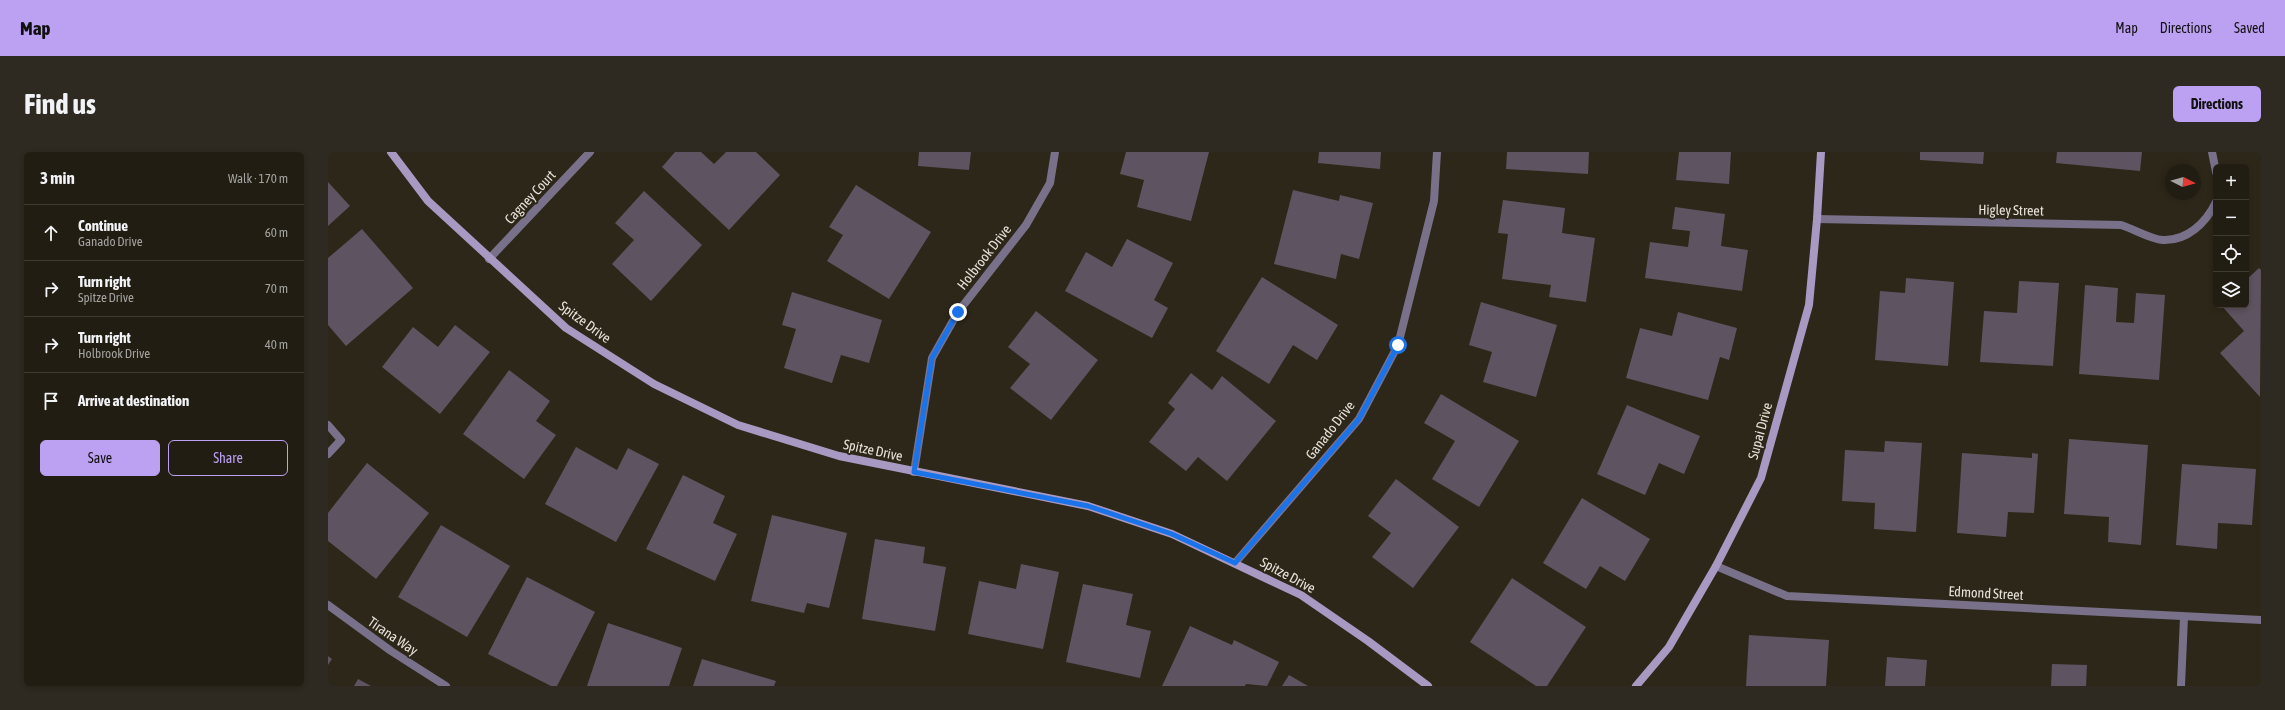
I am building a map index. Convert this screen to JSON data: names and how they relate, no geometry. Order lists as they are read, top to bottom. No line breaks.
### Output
{"streets":{"street":["Cagney Court","Higley Street","Holbrook Drive","Spitze Drive","Ganado Drive","Supai Drive","Edmond Street","Tirana Way"]},"crossings":[["Cagney Court","Spitze Drive"],["Higley Street","Supai Drive"],["Holbrook Drive","Spitze Drive"],["Spitze Drive","Ganado Drive"],["Supai Drive","Edmond Street"]],"north":"right","page":{"header":"Map","nav":["Map","Directions","Saved"],"buttons":["Directions",["Save","Share"]],"title":"Find us","heading":["3 min","Walk · 170 m"],"map_buttons":["+","−"],"list":[["Continue","Ganado Drive","60 m"],["Turn right","Spitze Drive","70 m"],["Turn right","Holbrook Drive","40 m"],"Arrive at destination"]}}
